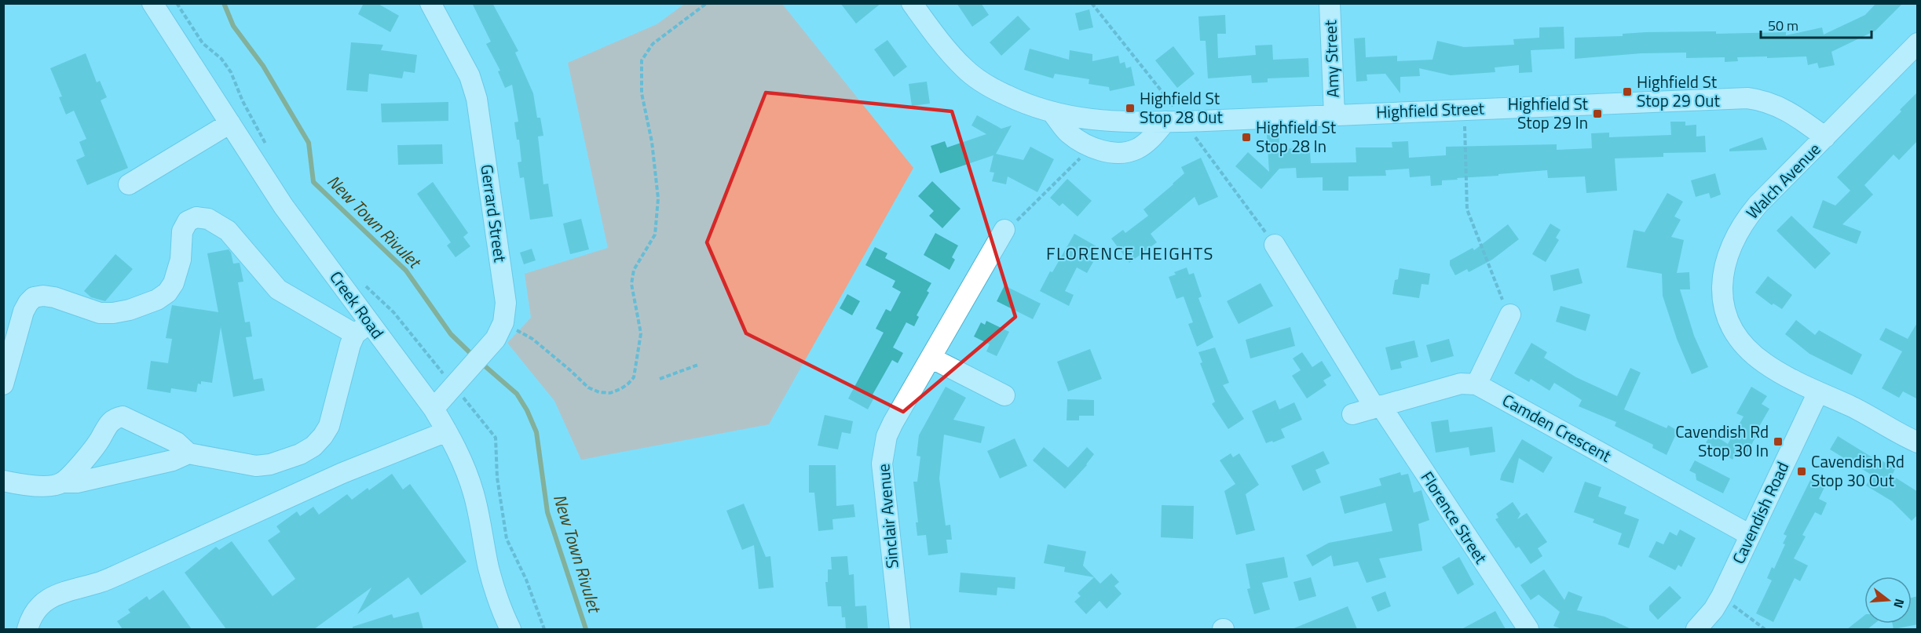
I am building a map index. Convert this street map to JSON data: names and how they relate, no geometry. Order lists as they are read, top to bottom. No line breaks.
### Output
{"streets":{"street":["Amy Street","Highfield Street","Walch Avenue","Gerrard Street","Creek Road","Camden Crescent","Cavendish Road","Sinclair Avenue","Florence Street"]},"crossings":[["Amy Street","Highfield Street"],["Highfield Street","Walch Avenue"],["Walch Avenue","Cavendish Road"],["Camden Crescent","Cavendish Road"]],"districts":["FLORENCE HEIGHTS"],"water":["New Town Rivulet"],"places":{"transit":["Highfield St Stop 29 Out","Highfield St Stop 28 Out","Highfield St Stop 29 In","Highfield St Stop 28 In","Cavendish Rd Stop 30 In","Cavendish Rd Stop 30 Out"]},"scale_bar":"50 m","north":"right"}
